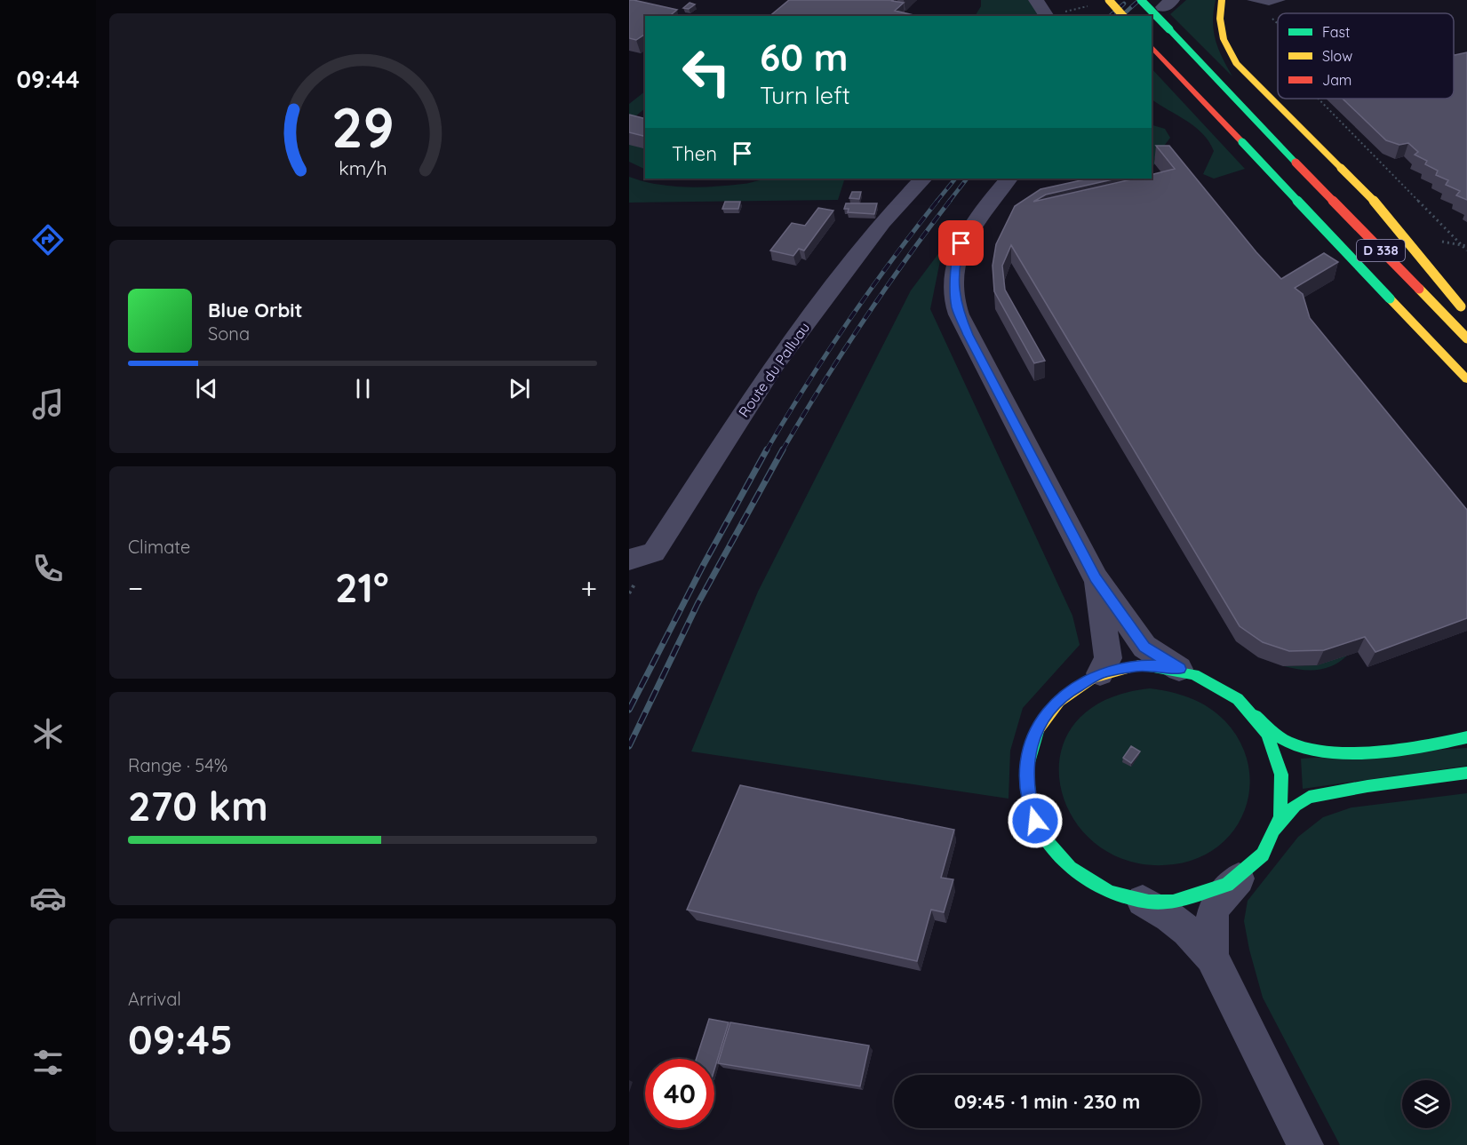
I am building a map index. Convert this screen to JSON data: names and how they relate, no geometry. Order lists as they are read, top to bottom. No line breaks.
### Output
{"streets":{"main road":["D 338"],"street":["Route du Palluau"]},"legend":["Fast","Slow","Jam"],"page":{"tabs":"09:44","turn":["60 m","Turn left"],"then":"Then","song":["Blue Orbit","Sona"],"tile":["Climate",["Range · 54%","270 km"],["Arrival","09:45"]],"heat":["−","21°","+"],"limit":"40","trip":"09:45 · 1 min · 230 m","gauge":["29","km/h"]}}
